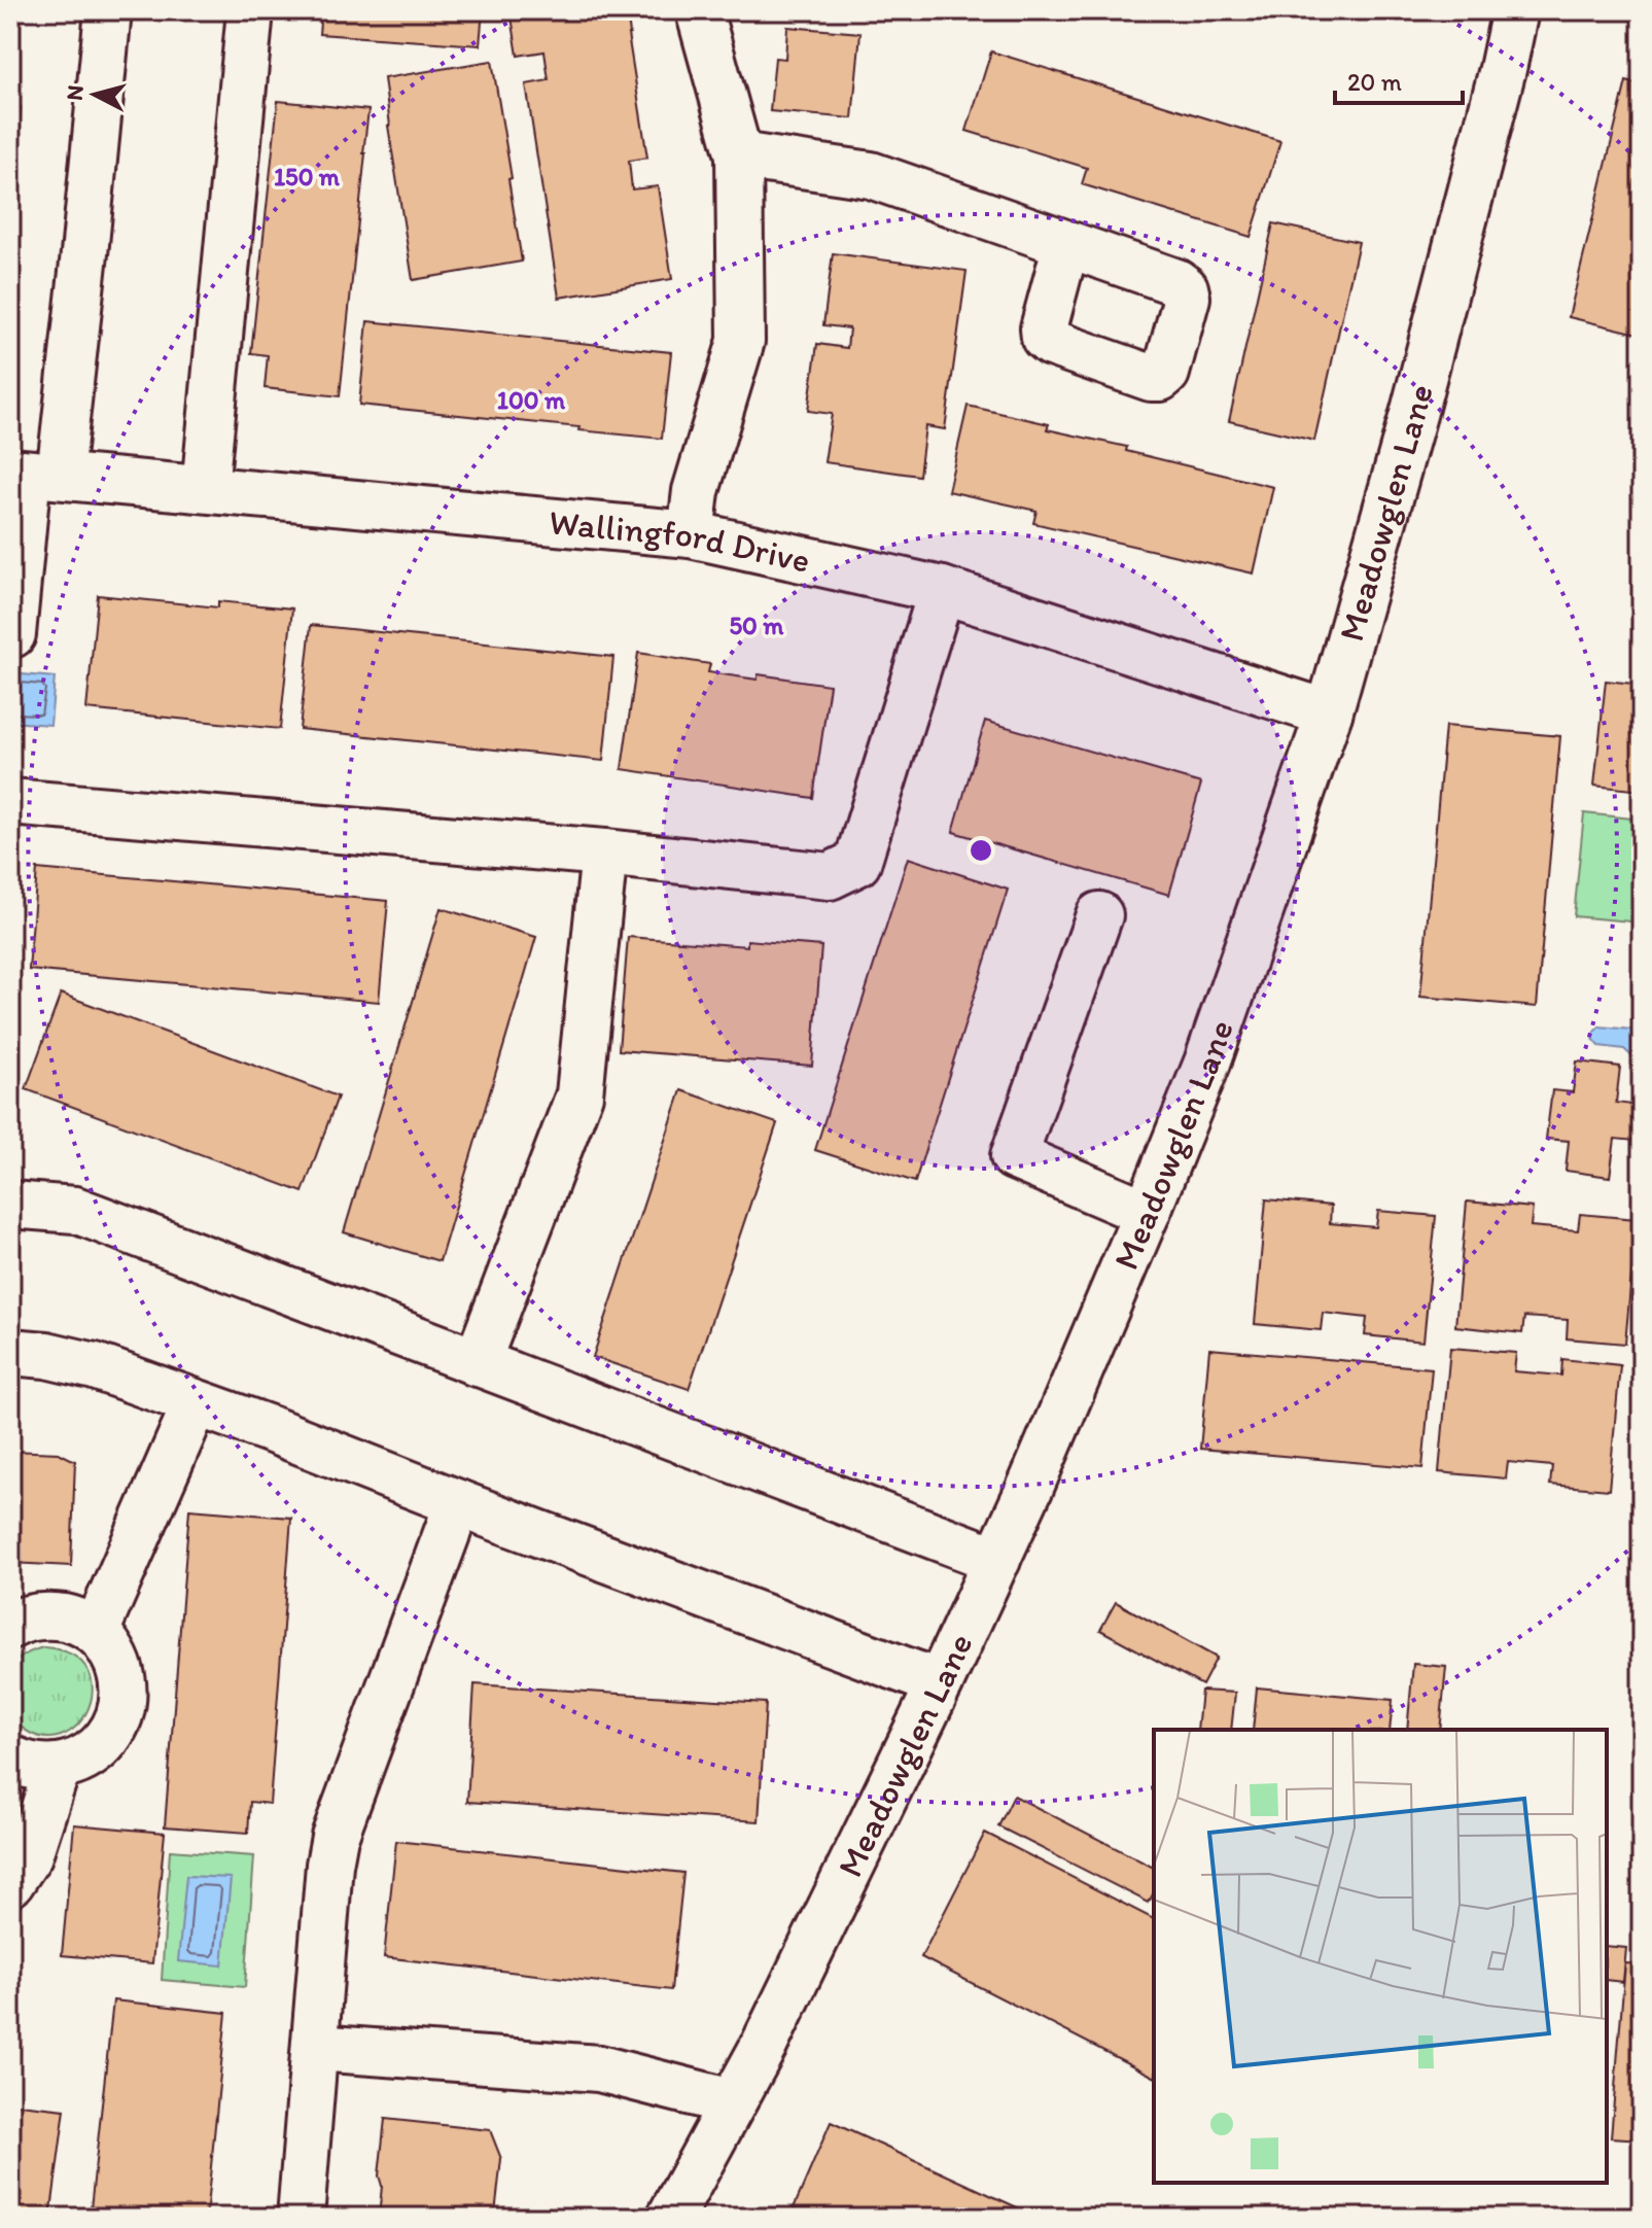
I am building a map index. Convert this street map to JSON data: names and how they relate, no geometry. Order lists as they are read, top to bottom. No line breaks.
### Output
{"streets":{"street":["Meadowglen Lane","Wallingford Drive"]},"crossings":[["Meadowglen Lane","Wallingford Drive"]],"scale_bar":"20 m","north":"left","rings":["150 m","100 m","50 m"]}
